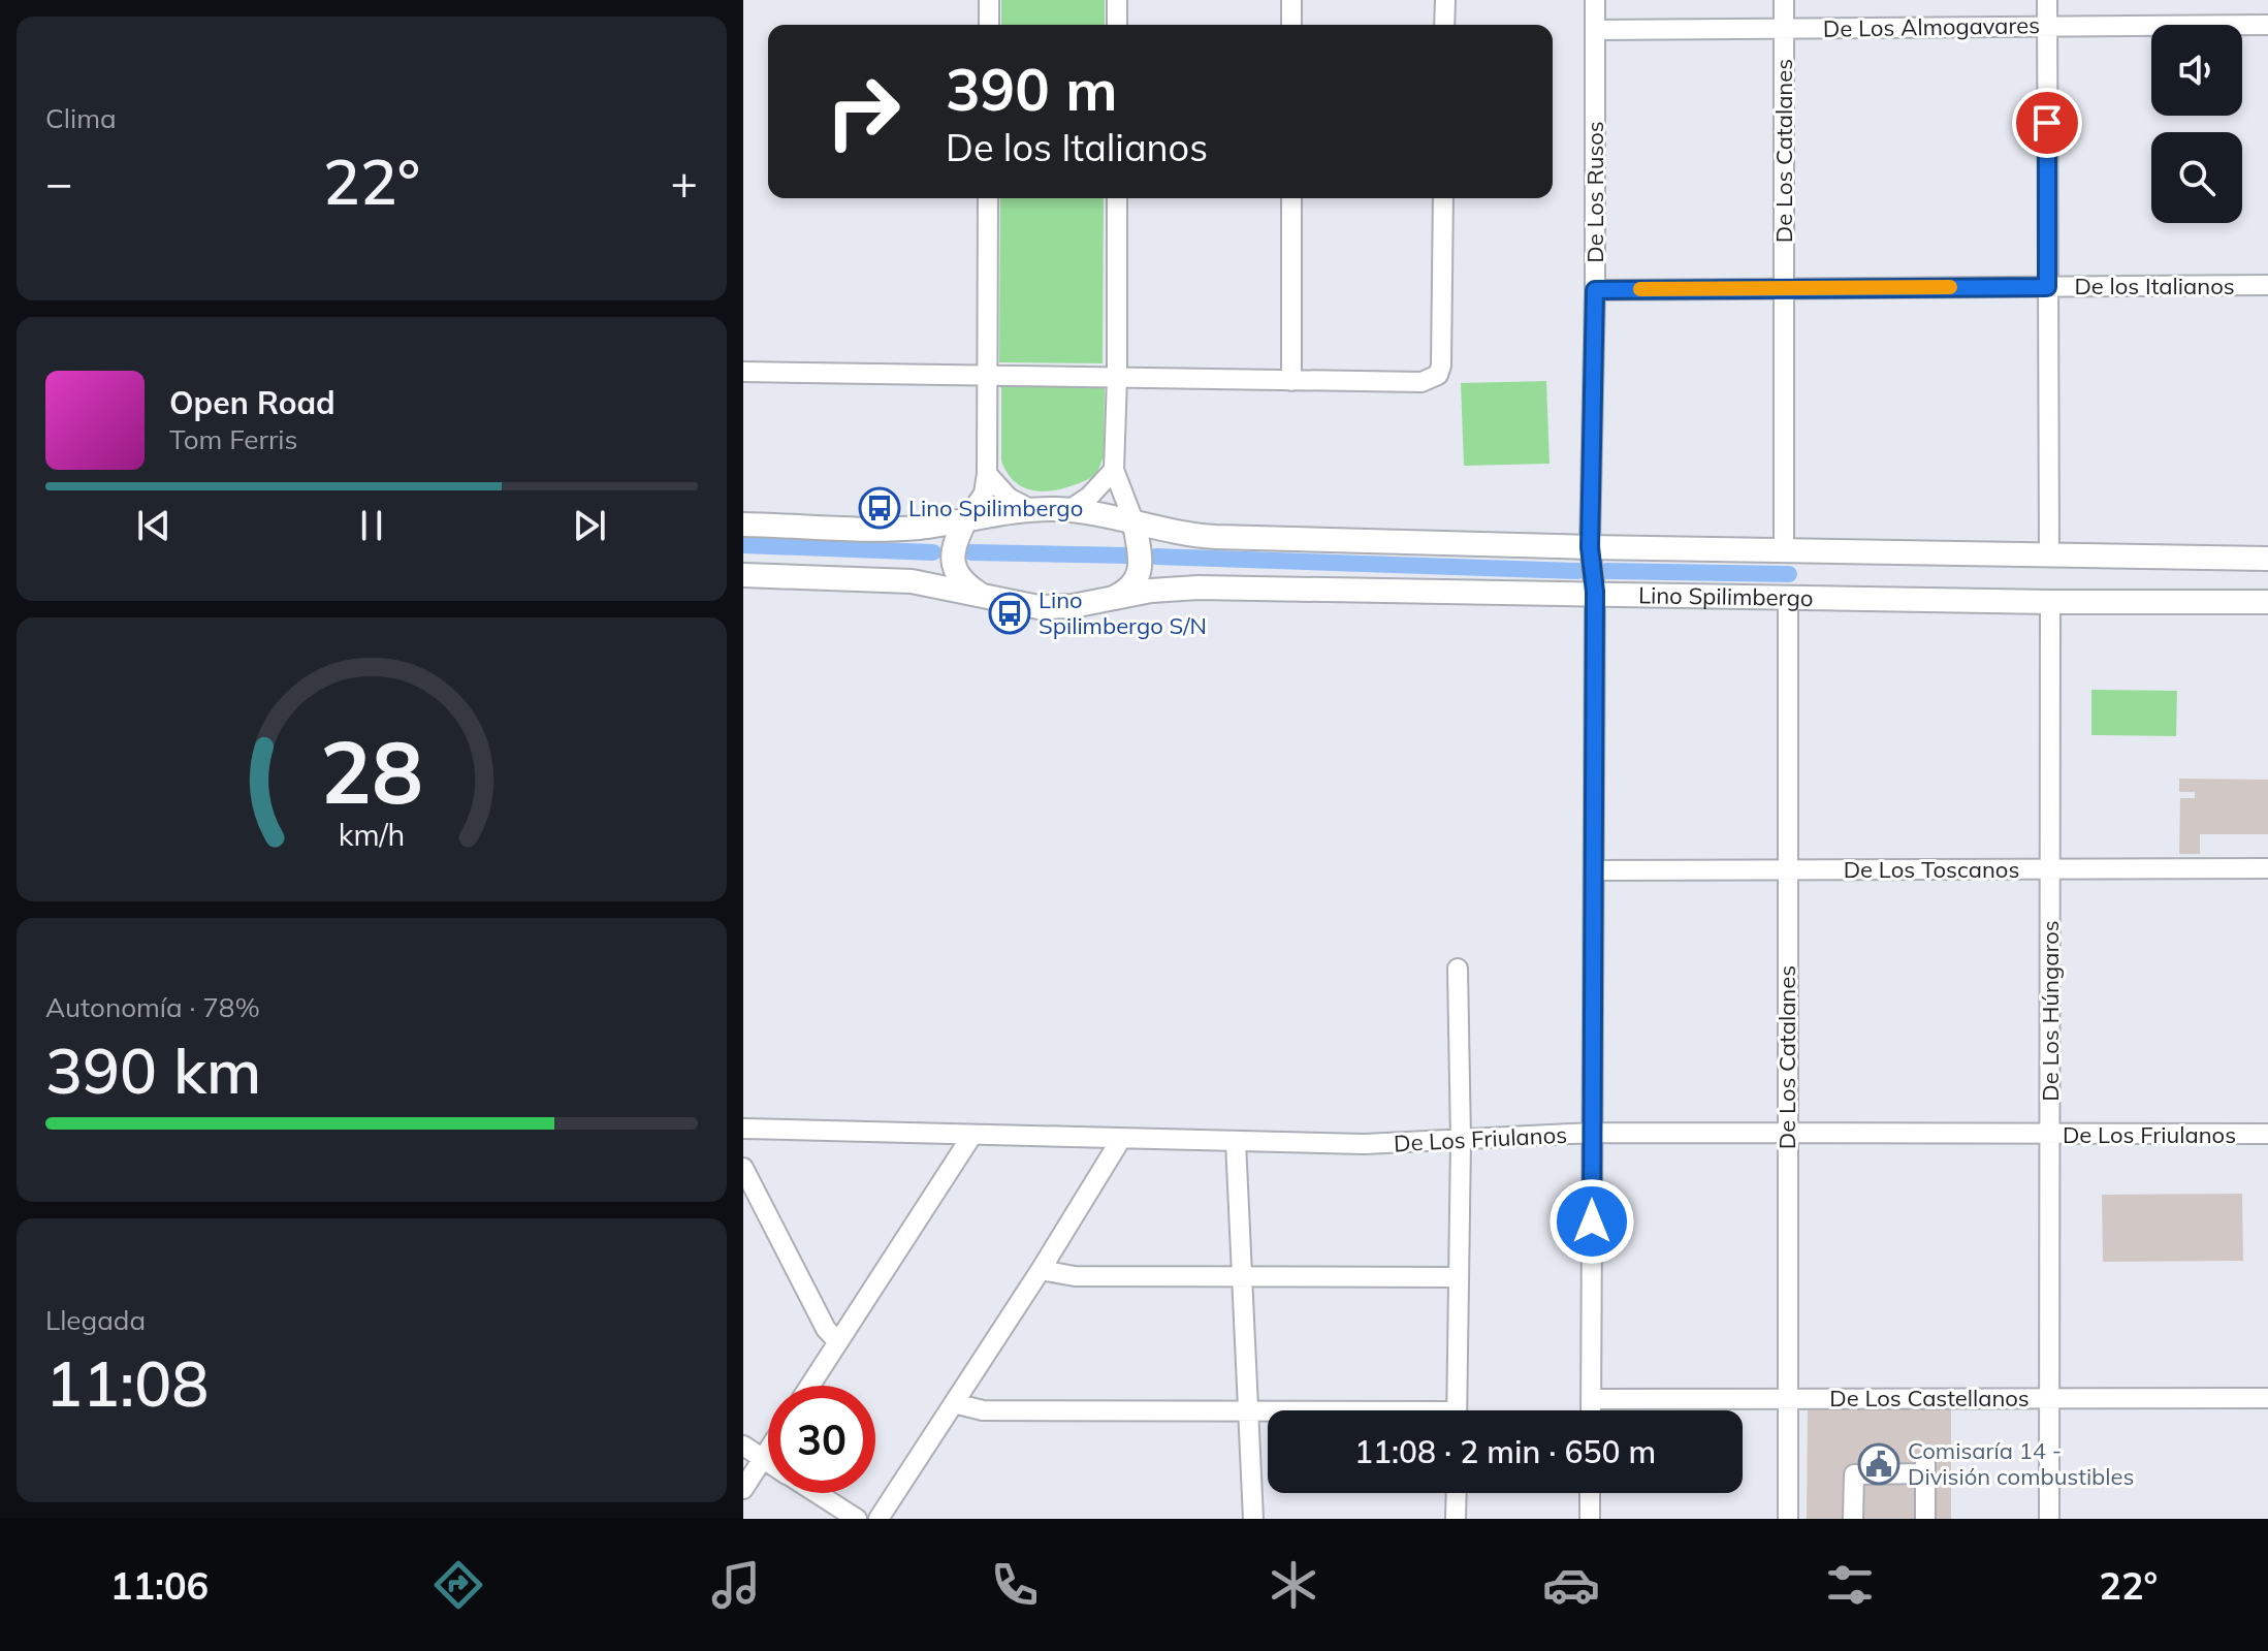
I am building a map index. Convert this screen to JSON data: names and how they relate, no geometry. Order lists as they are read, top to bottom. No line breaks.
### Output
{"streets":{"main road":["Lino Spilimbergo"],"street":["De Los Almogavares","De Los Catalanes","De Los Rusos","De los Italianos","De Los Toscanos","De Los Húngaros","De Los Friulanos","De Los Castellanos"]},"crossings":[["De Los Almogavares","De Los Catalanes"],["De Los Almogavares","De Los Rusos"],["De Los Catalanes","De los Italianos"],["De Los Catalanes","Lino Spilimbergo"],["De Los Catalanes","De Los Toscanos"],["De Los Catalanes","De Los Friulanos"],["De Los Catalanes","De Los Castellanos"],["De Los Rusos","De los Italianos"],["De Los Rusos","Lino Spilimbergo"],["De Los Rusos","De Los Toscanos"],["De Los Rusos","De Los Friulanos"],["De Los Rusos","De Los Castellanos"],["Lino Spilimbergo","De Los Húngaros"],["De Los Toscanos","De Los Húngaros"],["De Los Húngaros","De Los Friulanos"],["De Los Húngaros","De Los Castellanos"]],"places":{"bus stop":["Lino Spilimbergo","Lino Spilimbergo S/N"],"public building":["Comisaría 14 - División combustibles"]},"page":{"tile":["Clima",["Autonomía · 78%","390 km"],["Llegada","11:08"]],"turn":["390 m","De los Italianos"],"heat":["−","22°","+"],"song":["Open Road","Tom Ferris"],"limit":"30","trip":"11:08 · 2 min · 650 m","tabs":["11:06","22°"],"gauge":["28","km/h"]}}
